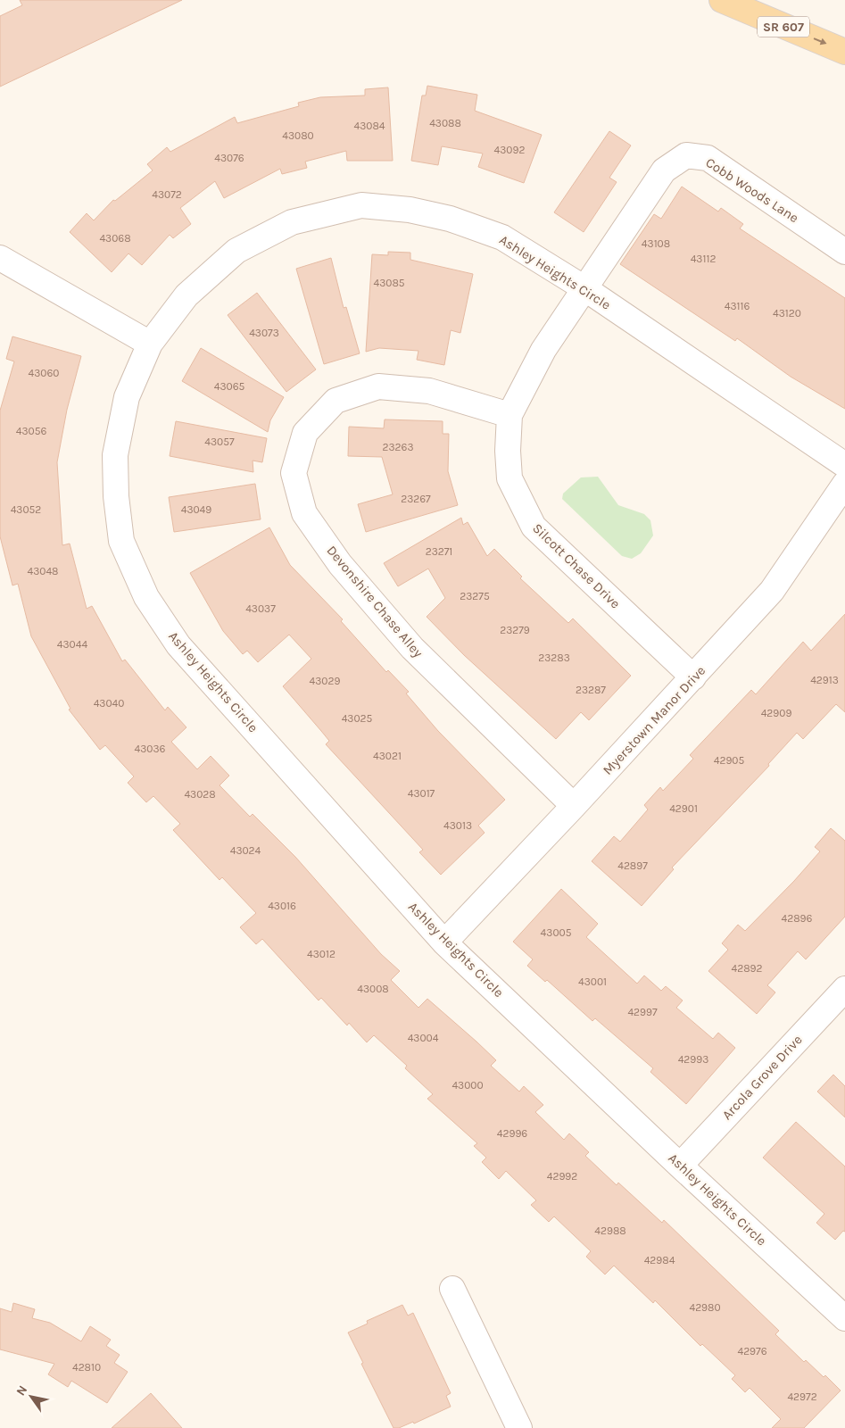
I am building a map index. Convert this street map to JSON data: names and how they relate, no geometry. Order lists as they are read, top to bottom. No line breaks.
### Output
{"streets":{"main road":["SR 607"],"street":["Cobb Woods Lane","Ashley Heights Circle","Silcott Chase Drive","Devonshire Chase Alley","Myerstown Manor Drive","Arcola Grove Drive"]},"crossings":[["Cobb Woods Lane","Ashley Heights Circle"],["Cobb Woods Lane","Silcott Chase Drive"],["Ashley Heights Circle","Silcott Chase Drive"],["Ashley Heights Circle","Myerstown Manor Drive"],["Ashley Heights Circle","Arcola Grove Drive"],["Silcott Chase Drive","Devonshire Chase Alley"],["Silcott Chase Drive","Myerstown Manor Drive"],["Devonshire Chase Alley","Myerstown Manor Drive"]],"house_numbers":["43088","43084","43080","43092","43076","43072","43068","43108","43112","43085","43116","43120","43073","43060","43065","43056","43057","23263","23267","43052","43049","23271","43048","23275","43037","23279","43044","23283","42913","43029","23287","43040","42909","43025","43036","43021","42905","43017","43028","42901","43013","43024","42897","43016","42896","43005","43012","42892","43001","43008","42997","43004","42993","43000","42996","42992","42988","42984","42980","42976","42810","42972"],"north":"top left"}
